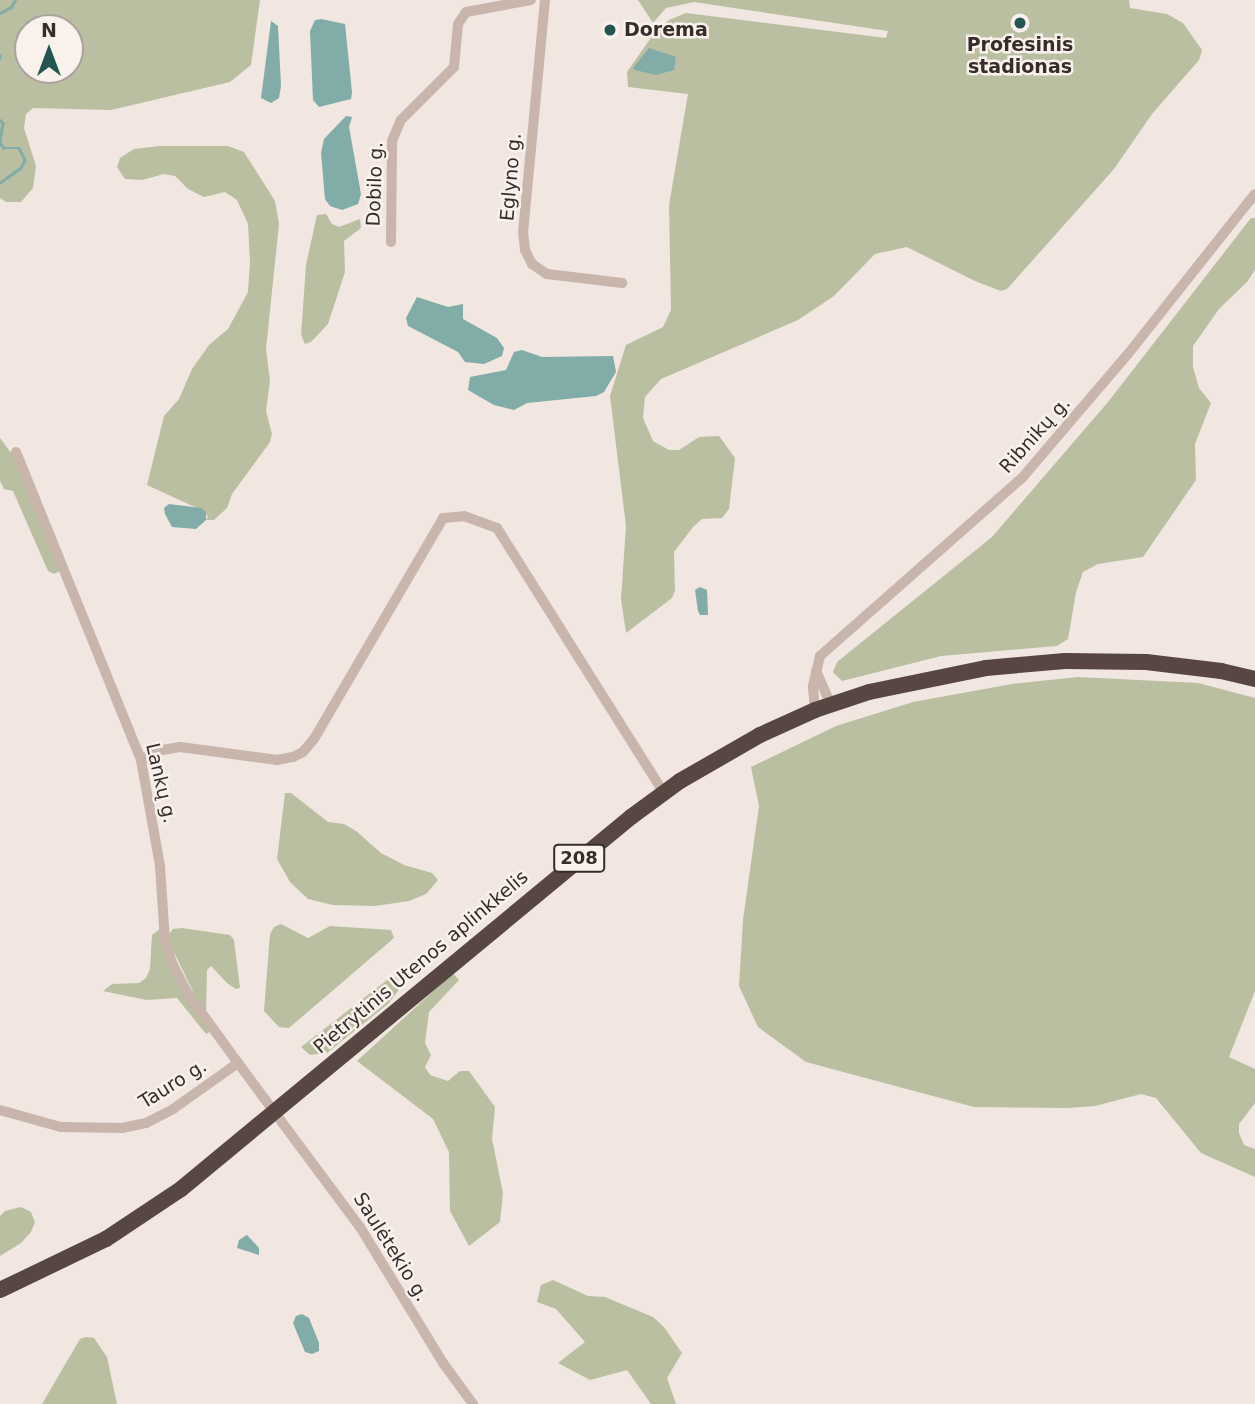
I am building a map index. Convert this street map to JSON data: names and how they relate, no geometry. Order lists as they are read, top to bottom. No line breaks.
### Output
{"streets":{"highway":["208","Pietrytinis Utenos aplinkkelis"],"street":["Eglyno g.","Dobilo g.","Ribnikų g.","Lankų g.","Tauro g.","Saulėtekio g."]},"crossings":[["Lankų g.","Pietrytinis Utenos aplinkkelis"],["Lankų g.","Tauro g."],["Lankų g.","Saulėtekio g."],["Pietrytinis Utenos aplinkkelis","Saulėtekio g."]],"places":["Profesinis stadionas","Dorema"],"north":"top"}
